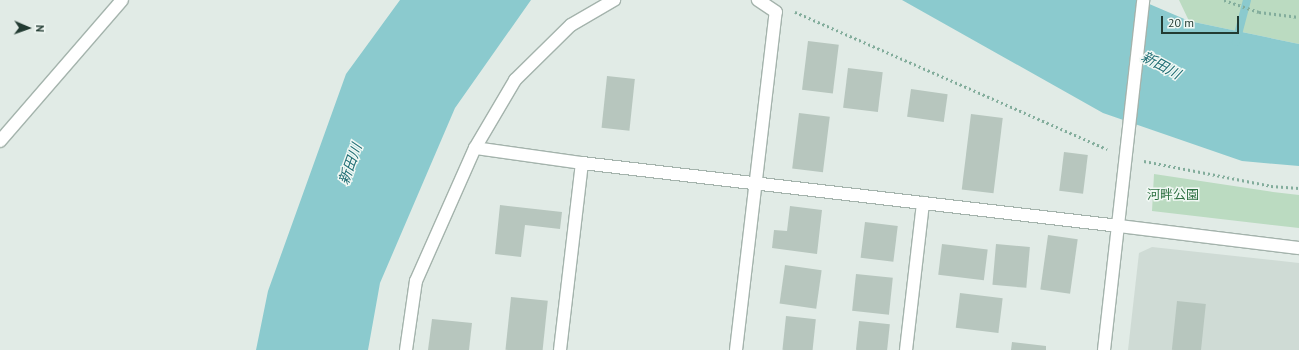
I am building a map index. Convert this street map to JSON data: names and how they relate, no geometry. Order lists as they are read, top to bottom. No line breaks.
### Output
{"water":["新田川"],"parks":["河畔公園"],"scale_bar":"20 m","north":"right"}
